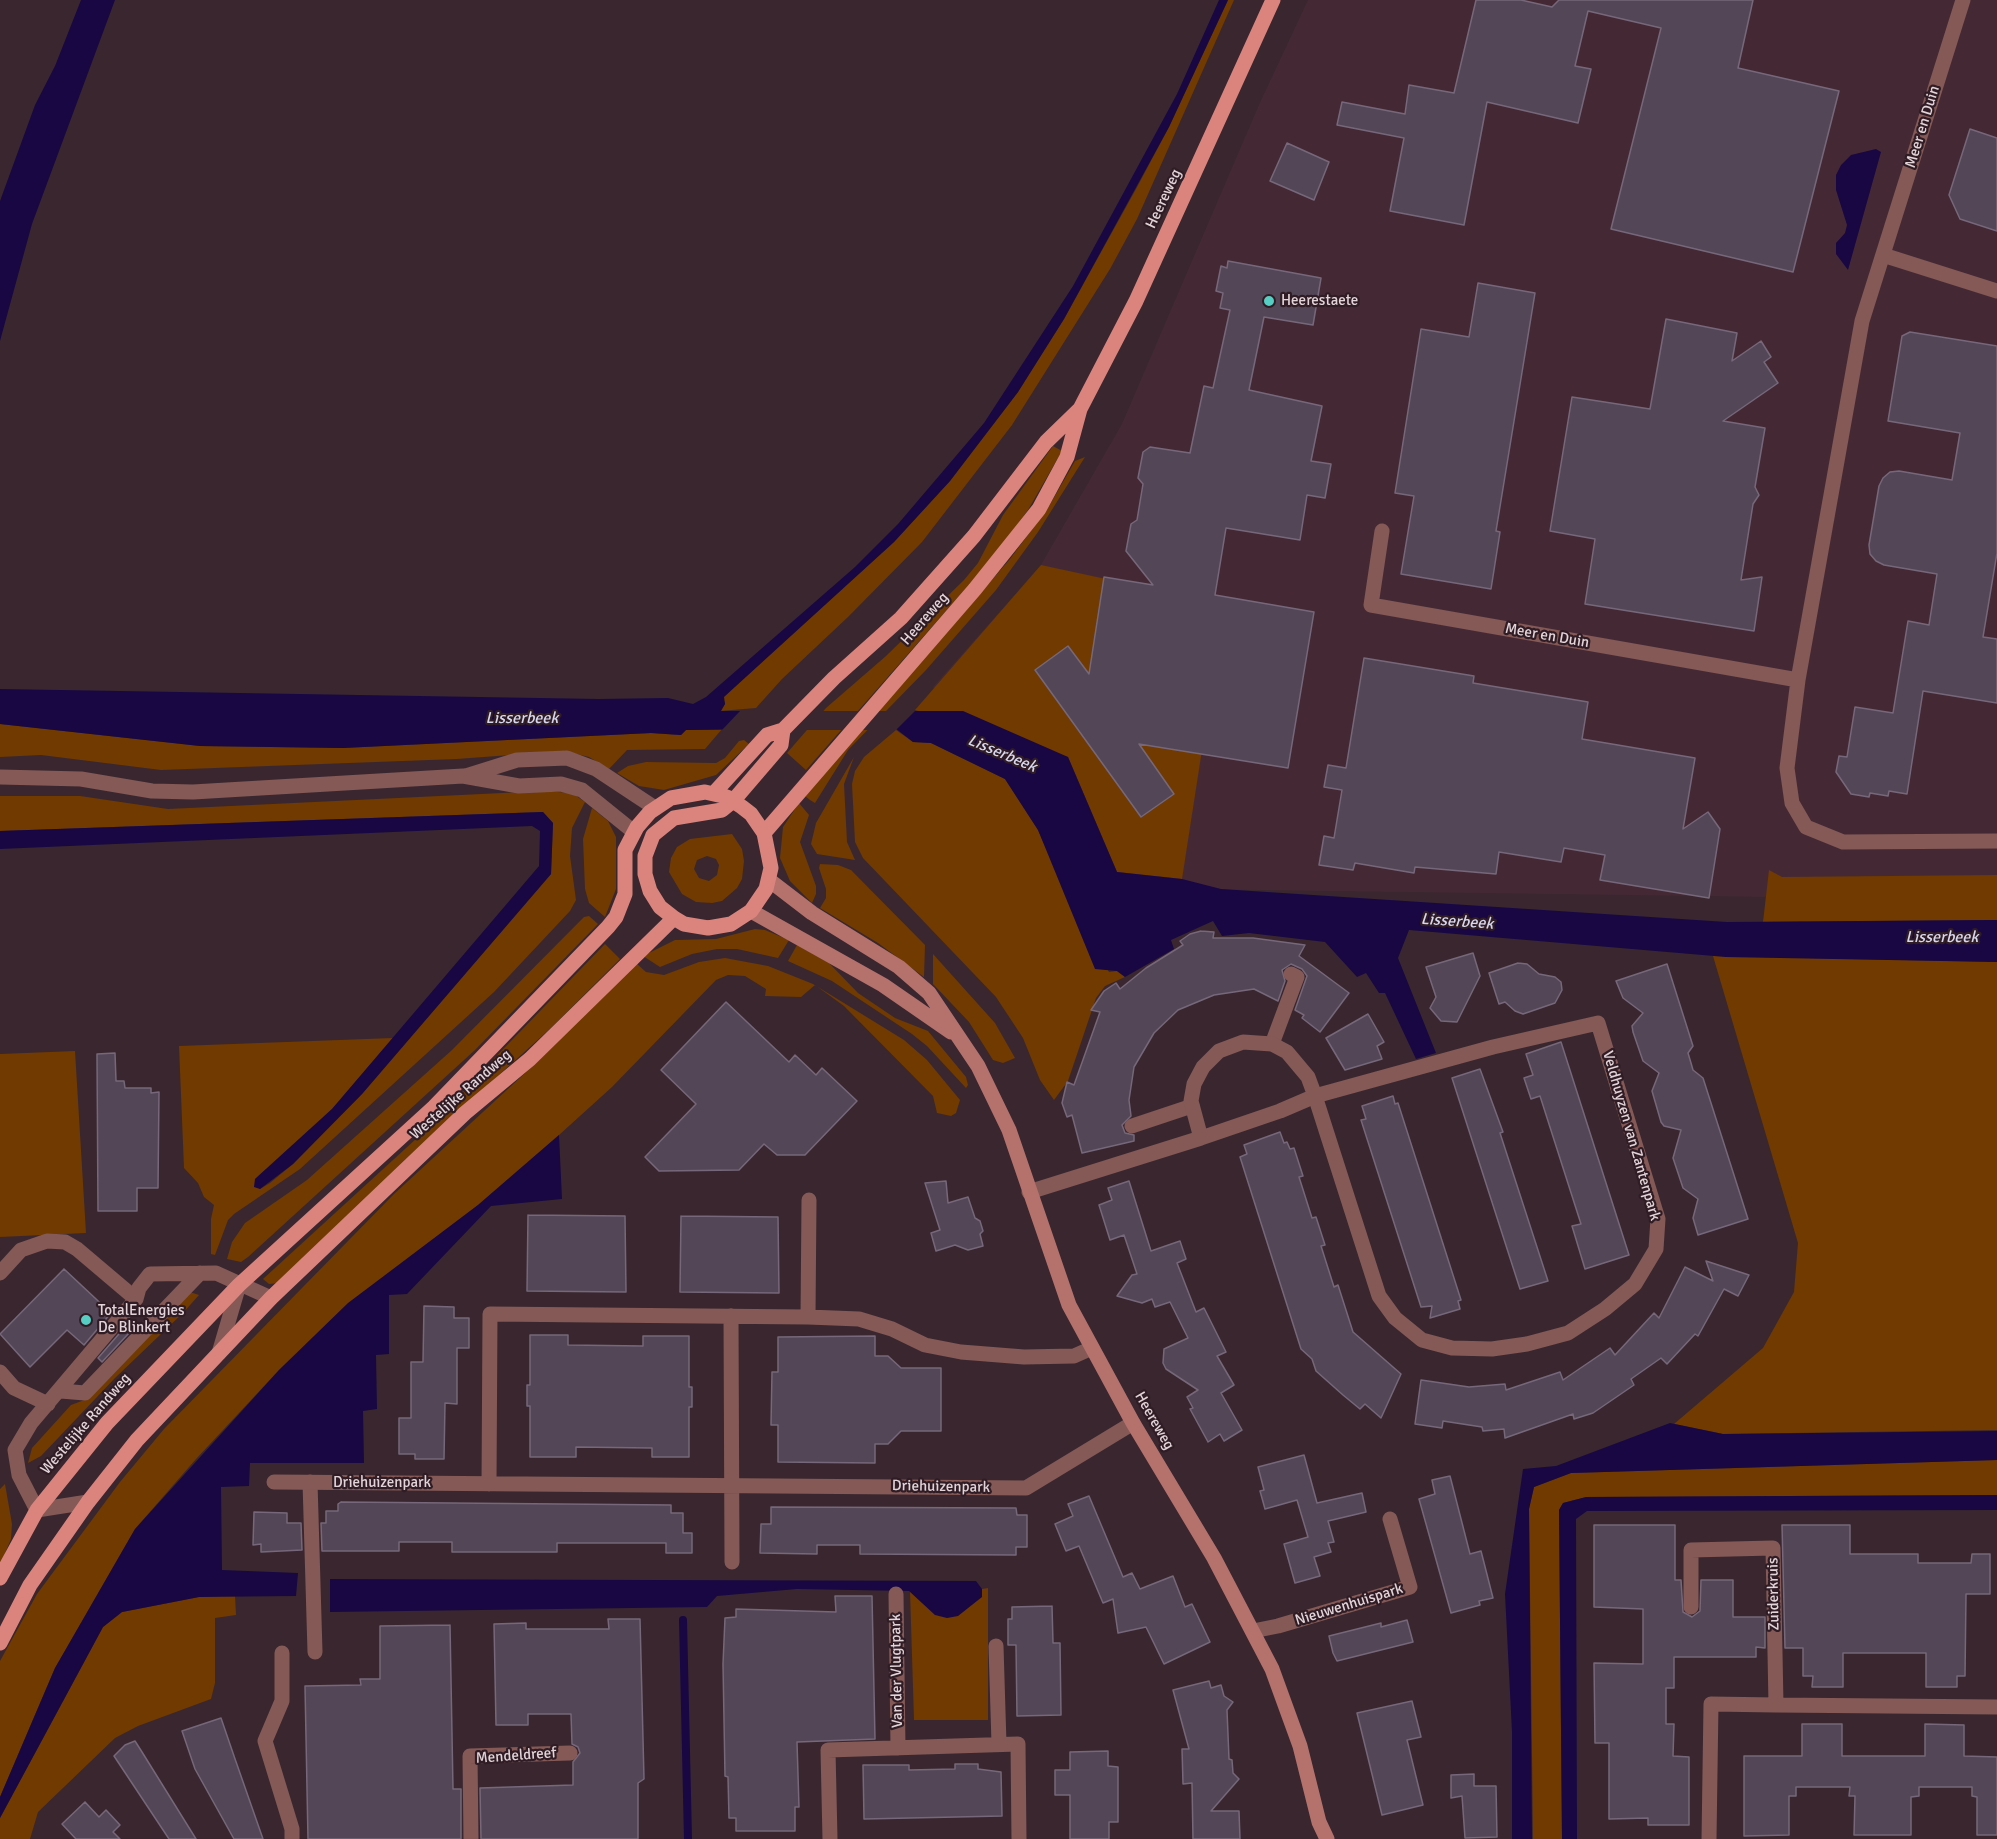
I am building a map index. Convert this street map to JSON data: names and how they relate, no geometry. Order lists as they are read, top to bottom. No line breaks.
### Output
{"streets":{"main road":["Heereweg","Westelijke Randweg"],"street":["Meer en Duin","Veldhuyzen van Zantenpark","Driehuizenpark","Zuiderkruis","Nieuwenhuispark","Van der Vlugtpark","Mendeldreef"]},"crossings":[["Heereweg","Westelijke Randweg"],["Heereweg","Veldhuyzen van Zantenpark"],["Heereweg","Driehuizenpark"],["Heereweg","Nieuwenhuispark"]],"water":["Lisserbeek"],"places":["Heerestaete","TotalEnergies De Blinkert"]}
